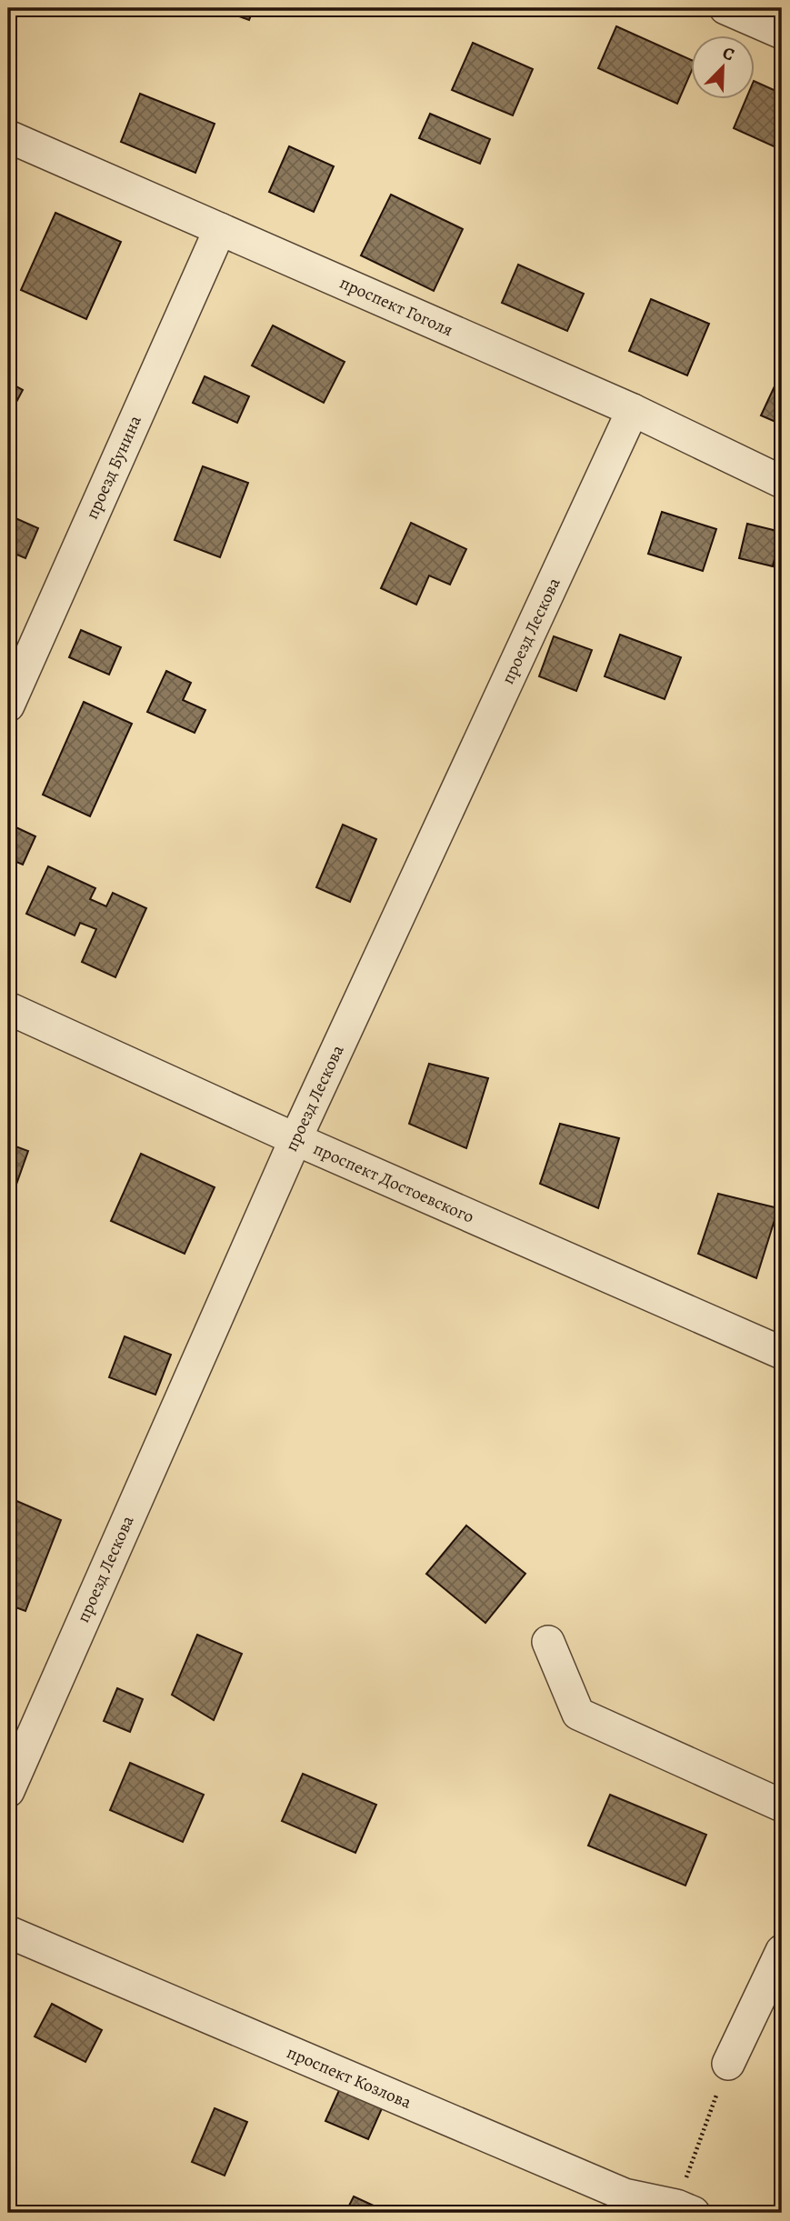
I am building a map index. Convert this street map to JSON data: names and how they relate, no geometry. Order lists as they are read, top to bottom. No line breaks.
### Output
{"streets":{"street":["проспект Гоголя","проезд Бунина","проезд Лескова","проспект Достоевского","проспект Козлова"]},"crossings":[["проспект Гоголя","проезд Бунина"],["проспект Гоголя","проезд Лескова"],["проезд Лескова","проспект Достоевского"]],"north":"top right"}
